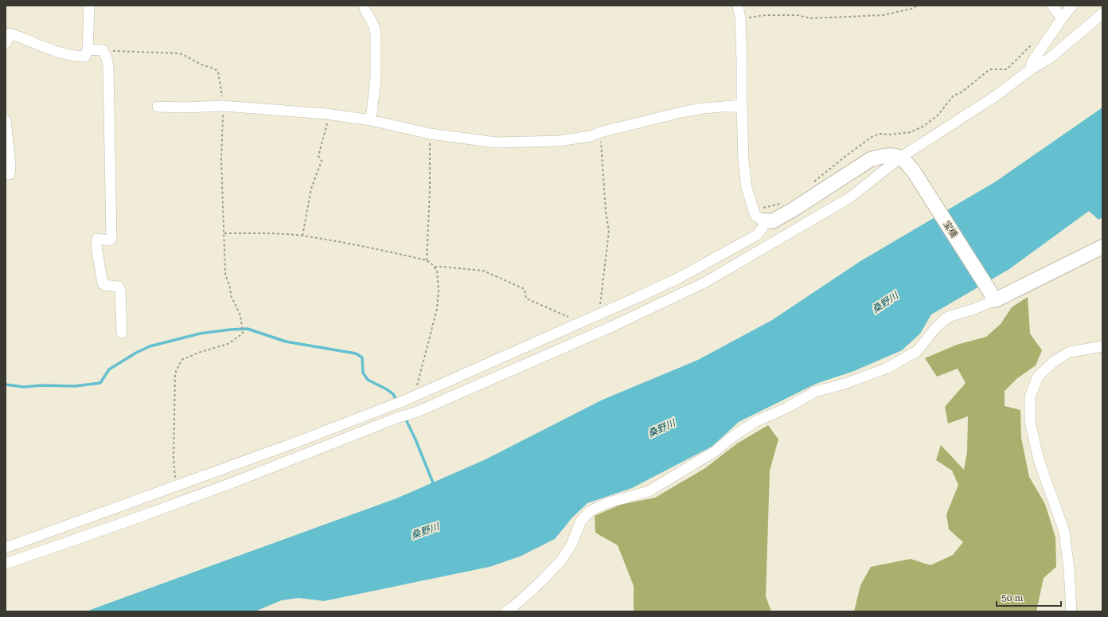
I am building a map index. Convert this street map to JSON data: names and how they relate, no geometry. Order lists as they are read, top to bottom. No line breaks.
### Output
{"streets":{"street":["宝橋"]},"water":["桑野川"],"scale_bar":"50 m"}
